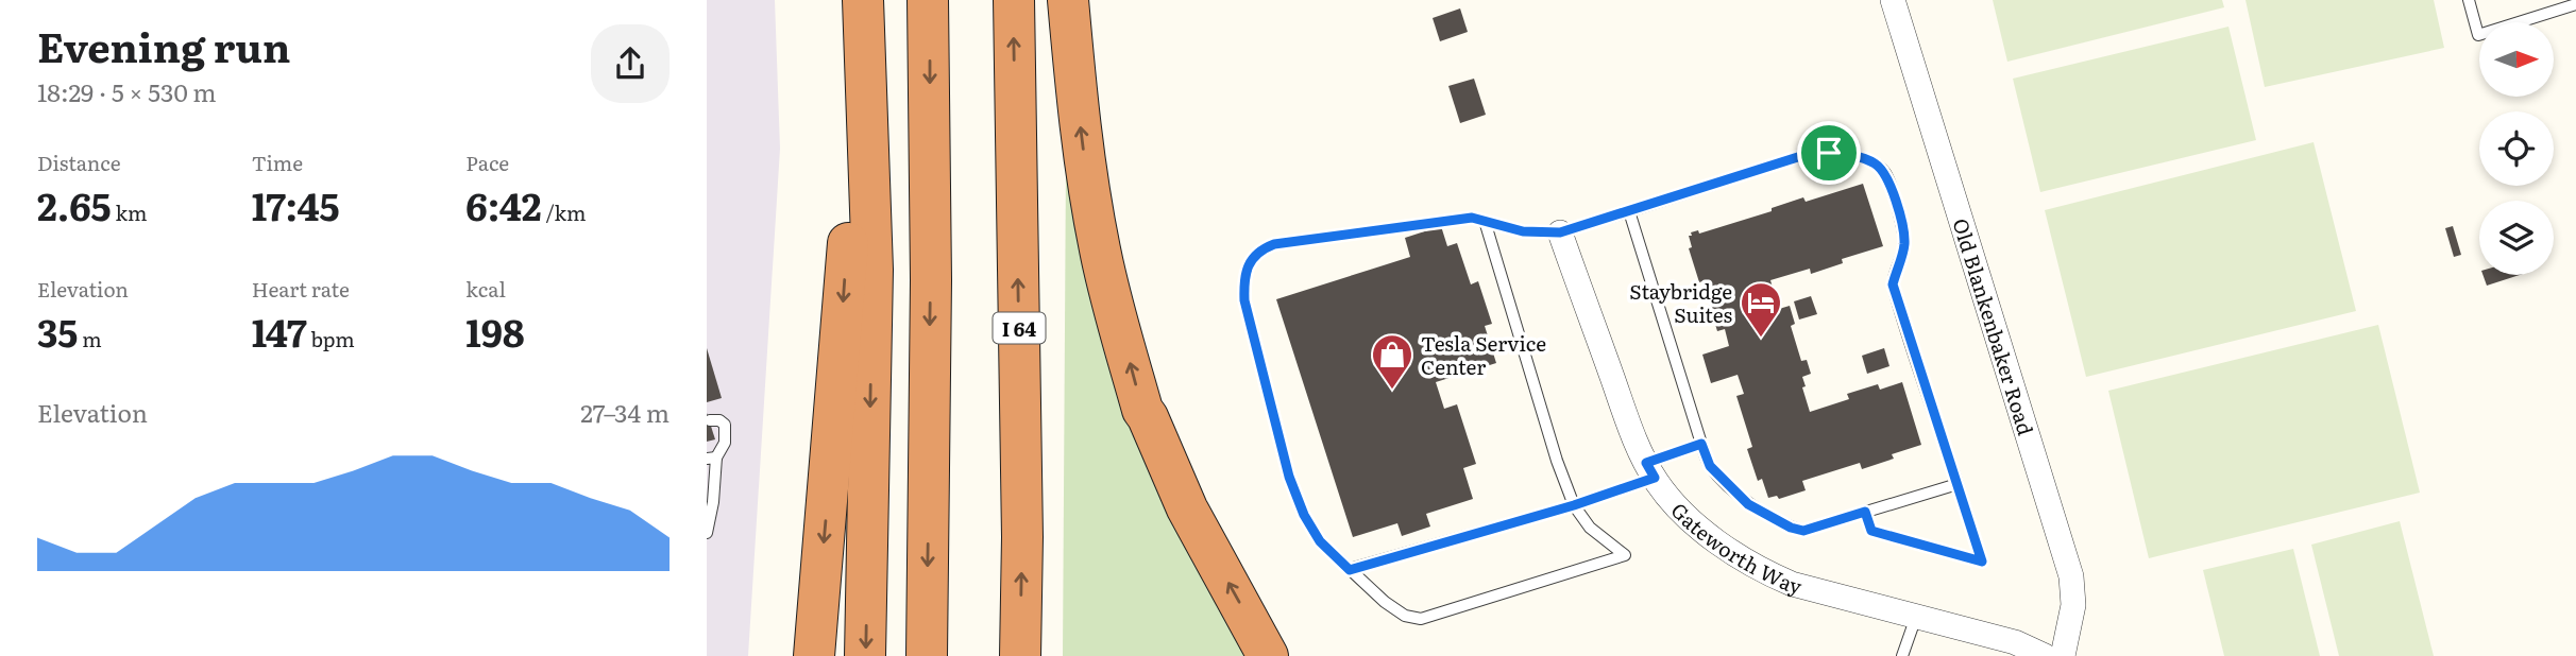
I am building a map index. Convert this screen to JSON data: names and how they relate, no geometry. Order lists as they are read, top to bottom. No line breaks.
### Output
{"streets":{"highway":["I 64"],"street":["Old Blankenbaker Road","Gateworth Way"]},"places":{"hotel":["Staybridge Suites"],"shop":["Tesla Service Center"]},"north":"right","page":{"heading":["Evening run","18:29 · 5 × 530 m"],"stats":[["Distance","2.65 km"],["Time","17:45"],["Pace","6:42 /km"],["Elevation","35 m"],["Heart rate","147 bpm"],["kcal","198"]],"chart":["Elevation","27–34 m"]}}
